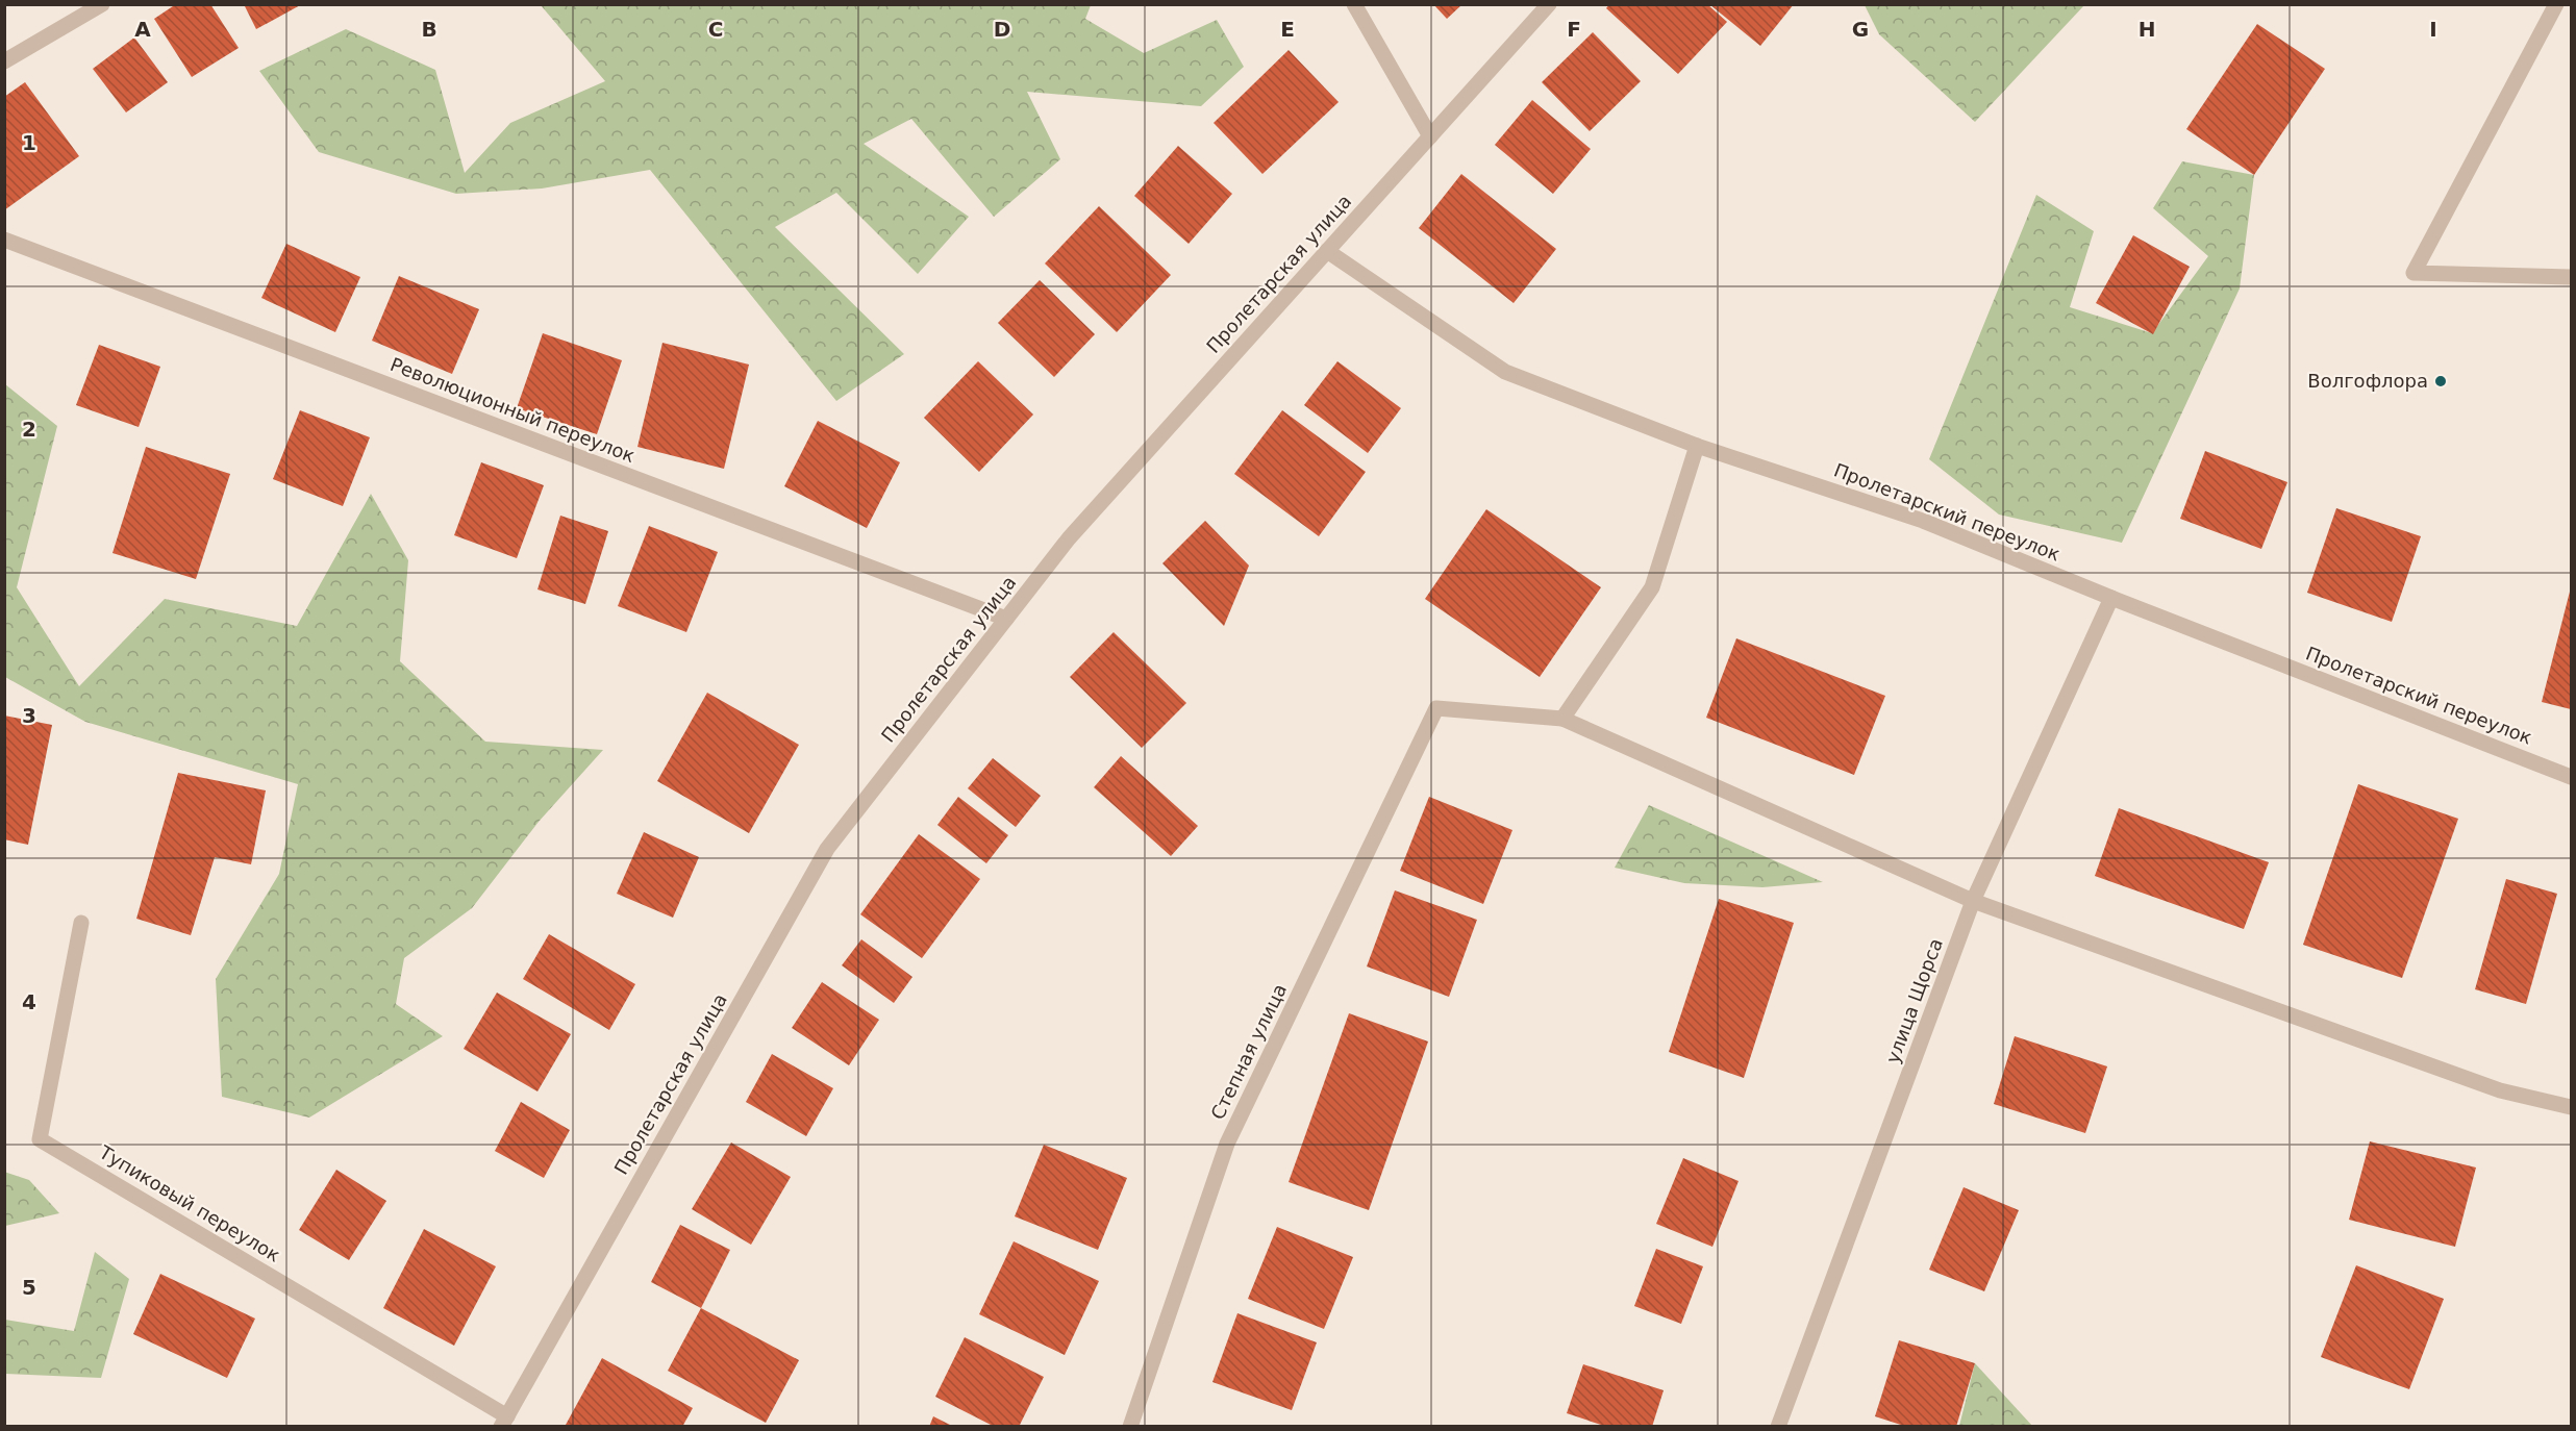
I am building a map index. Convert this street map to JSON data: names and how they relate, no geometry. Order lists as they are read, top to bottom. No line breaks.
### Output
{"streets":{"street":["Пролетарская улица","Революционный переулок","Пролетарский переулок","улица Щорса","Степная улица","Тупиковый переулок"]},"crossings":[["Пролетарская улица","Революционный переулок"],["Пролетарская улица","Пролетарский переулок"],["Пролетарская улица","Тупиковый переулок"],["Пролетарский переулок","улица Щорса"]],"places":["Волгофлора"],"grid":{"columns":["A","B","C","D","E","F","G","H","I"],"rows":["1","2","3","4","5"]}}
